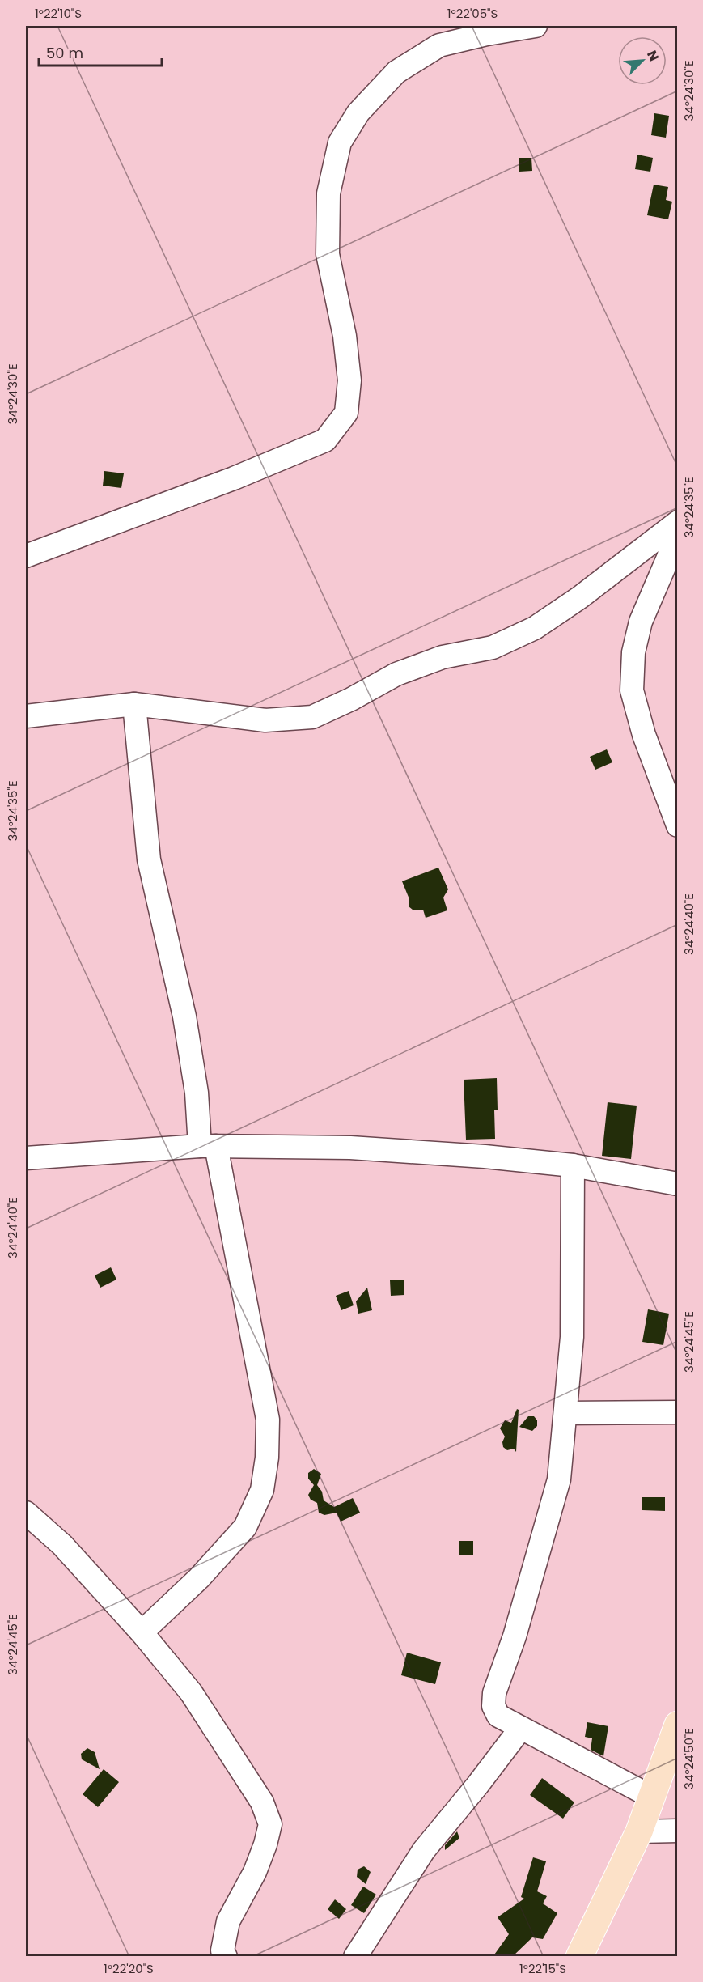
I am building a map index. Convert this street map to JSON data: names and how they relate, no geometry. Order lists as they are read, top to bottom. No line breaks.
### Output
{"scale_bar":"50 m","north":"top right","coordinates":["1°22'10\"S","1°22'05\"S","34°24'30\"E","34°24'35\"E","34°24'40\"E","34°24'45\"E","34°24'50\"E","1°22'20\"S","1°22'15\"S"]}
